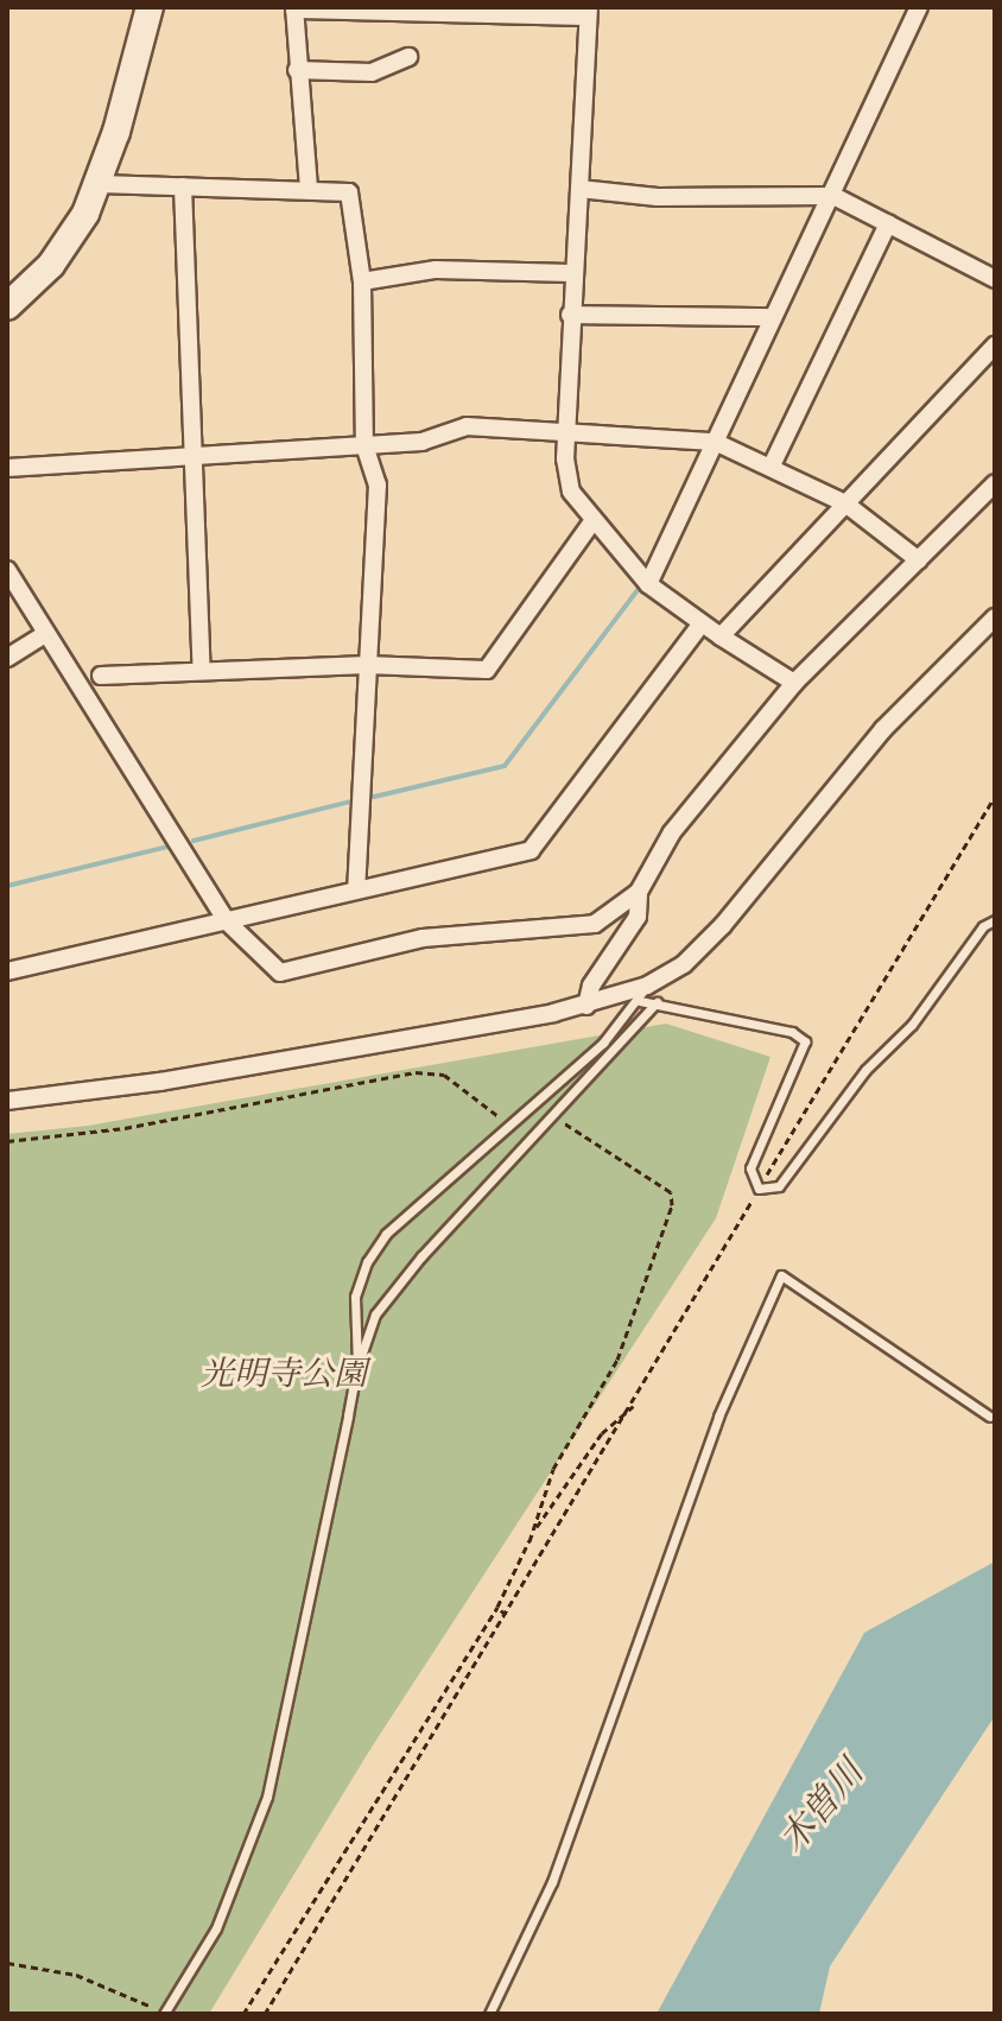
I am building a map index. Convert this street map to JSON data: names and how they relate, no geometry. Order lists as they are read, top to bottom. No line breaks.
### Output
{"water":["木曽川"],"parks":["光明寺公園"]}
